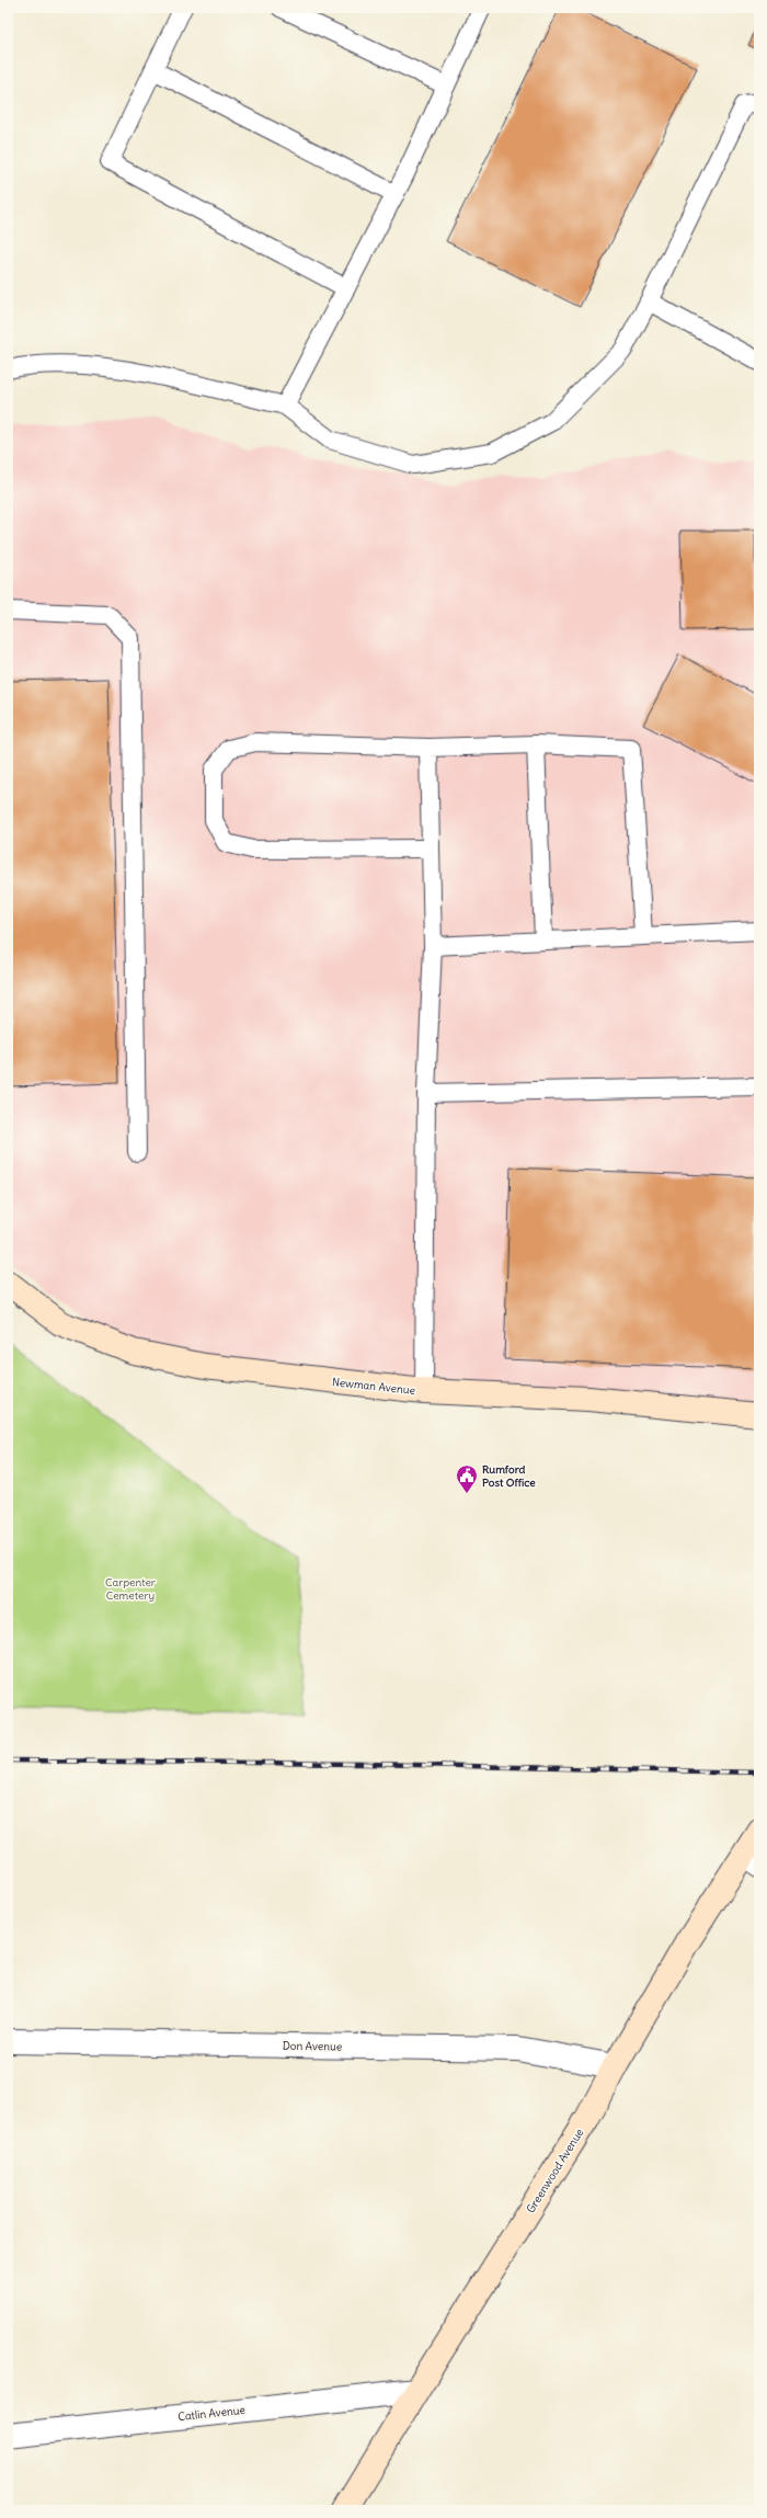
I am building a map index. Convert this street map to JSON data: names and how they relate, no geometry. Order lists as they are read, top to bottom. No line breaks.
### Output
{"streets":{"street":["Newman Avenue","Don Avenue","Greenwood Avenue","Catlin Avenue"]},"crossings":[["Don Avenue","Greenwood Avenue"],["Greenwood Avenue","Catlin Avenue"]],"parks":["Carpenter Cemetery"],"places":{"public building":["Rumford Post Office"]}}
